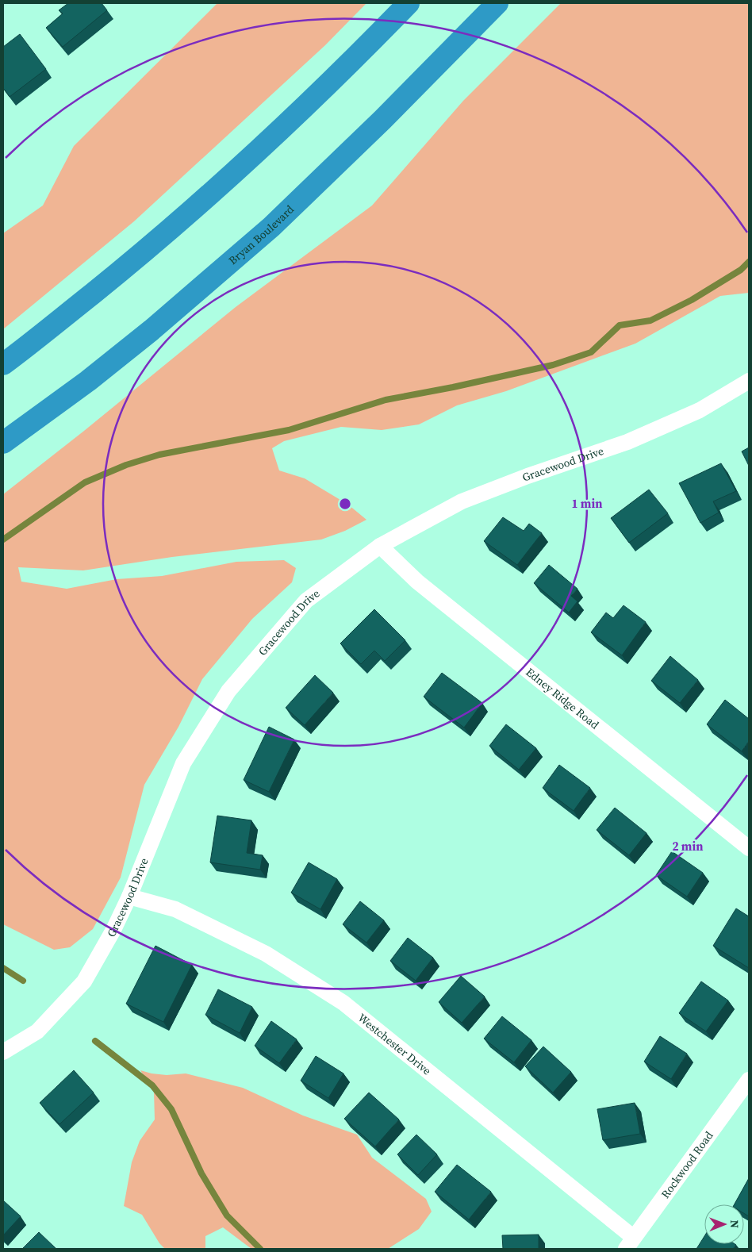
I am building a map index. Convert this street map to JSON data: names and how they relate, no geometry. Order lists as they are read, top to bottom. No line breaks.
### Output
{"streets":{"highway":["Bryan Boulevard"],"street":["Gracewood Drive","Edney Ridge Road","Westchester Drive","Rockwood Road"]},"crossings":[["Gracewood Drive","Edney Ridge Road"],["Gracewood Drive","Westchester Drive"],["Westchester Drive","Rockwood Road"]],"north":"right","rings":["1 min","2 min"]}
